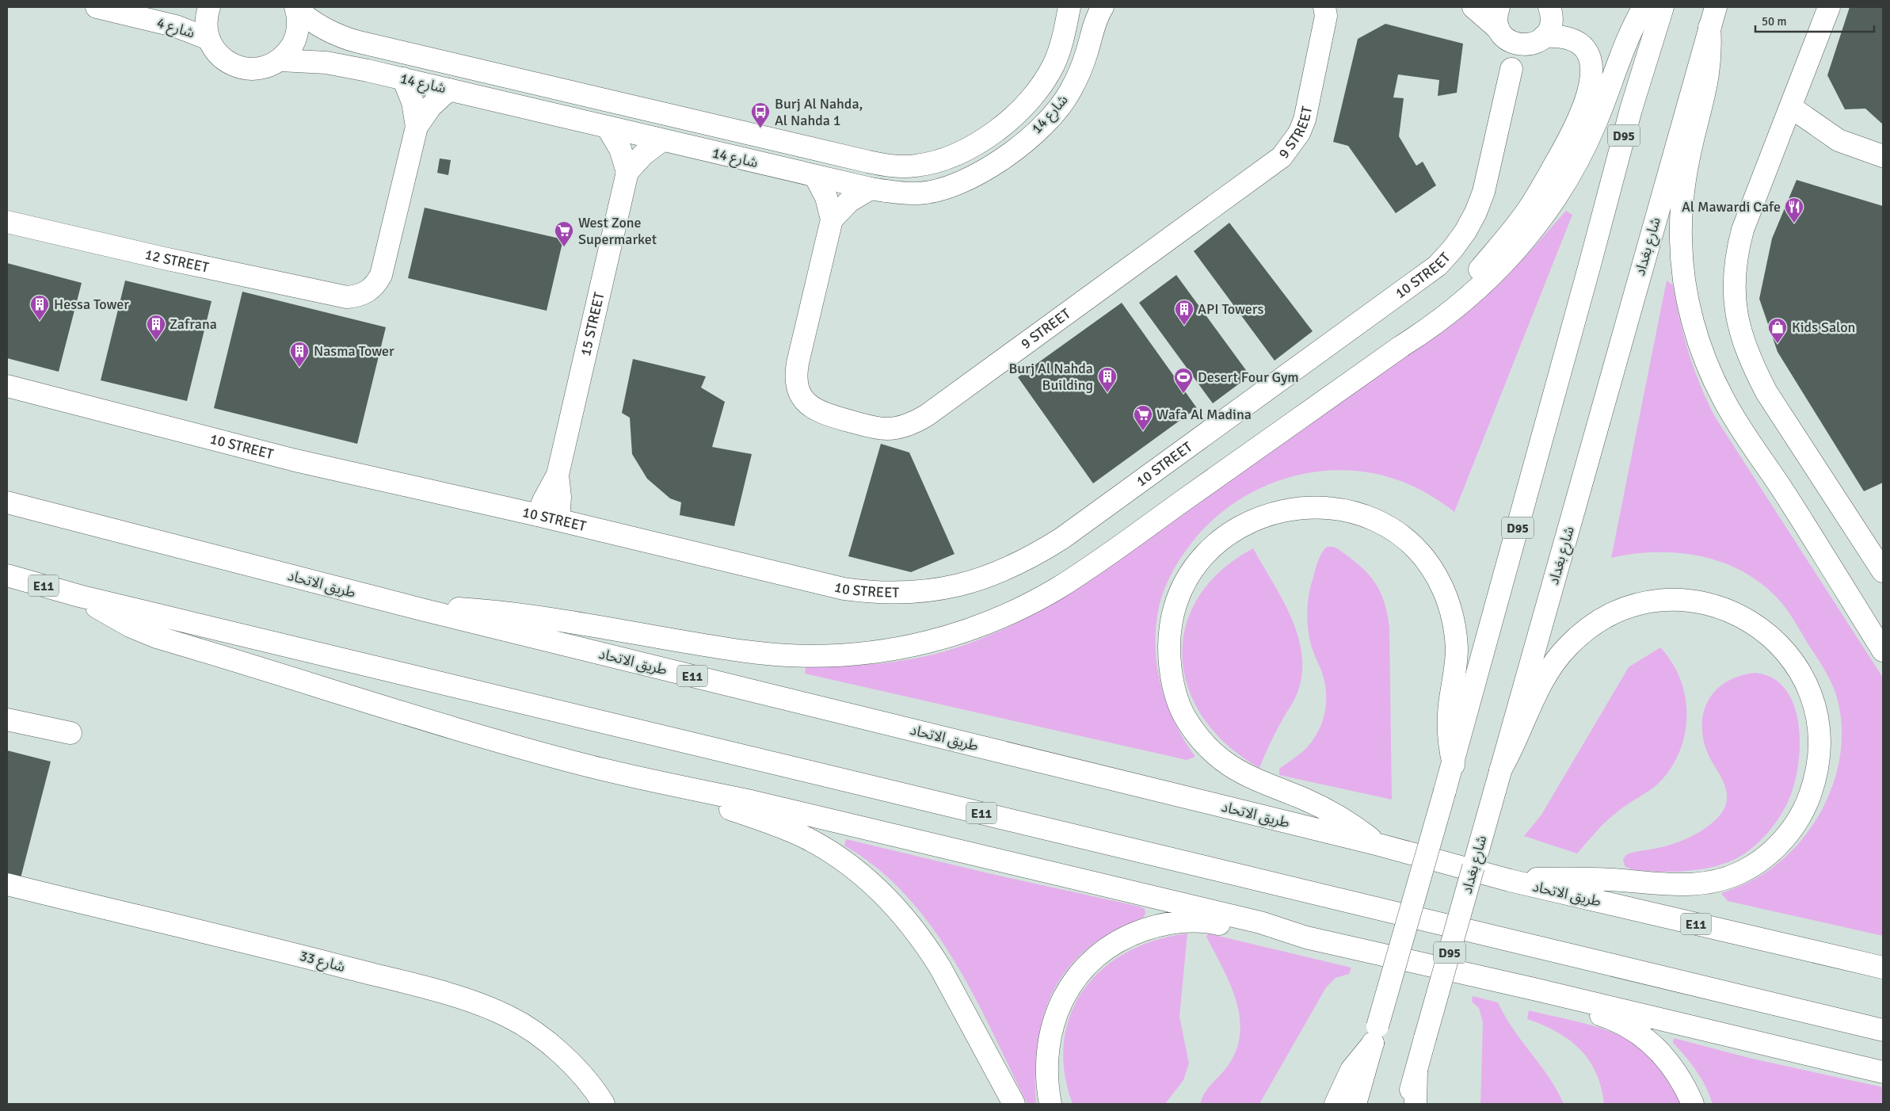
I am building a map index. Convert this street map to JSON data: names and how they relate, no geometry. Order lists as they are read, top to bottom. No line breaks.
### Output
{"streets":{"main road":["شارع 4","شارع 14","9 STREET","D95","شارع بغداد","12 STREET","10 STREET","15 STREET","طريق الاتحاد","E11","شارع 33"]},"places":{"bus stop":["Burj Al Nahda, Al Nahda 1"],"restaurant":["Al Mawardi Cafe"],"supermarket":["West Zone Supermarket","Wafa Al Madina"],"building":["Hessa Tower","API Towers","Zafrana","Nasma Tower","Burj Al Nahda Building"],"shop":["Kids Salon"],"sports":["Desert Four Gym"]},"scale_bar":"50 m"}
